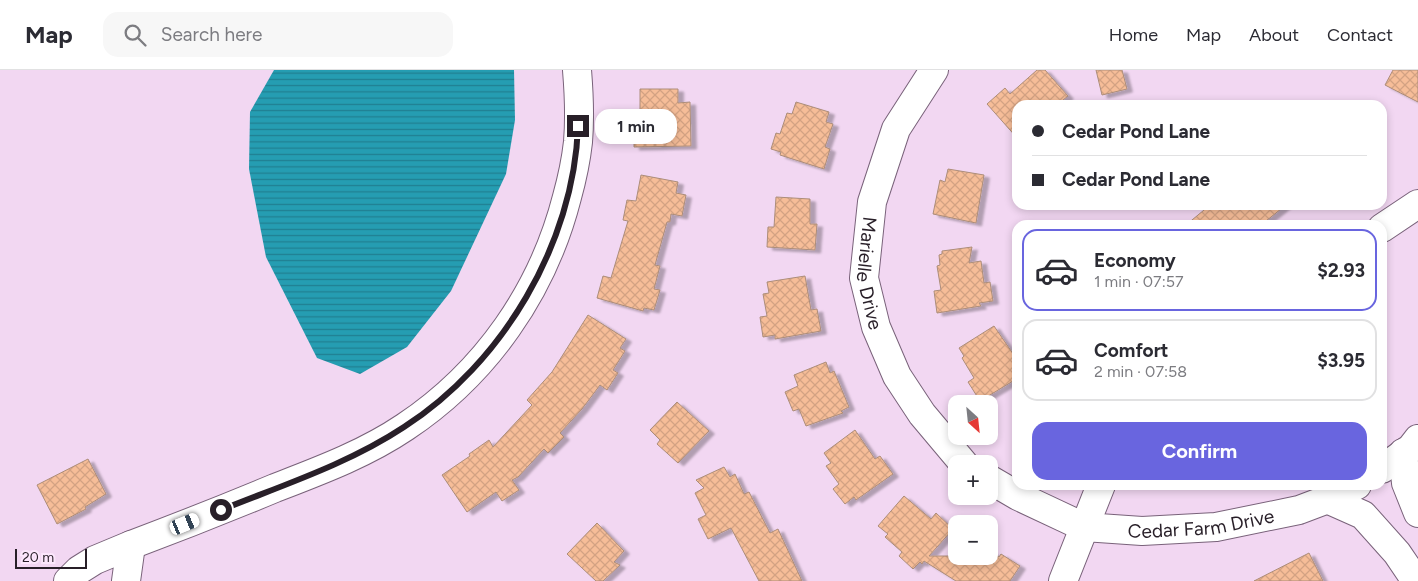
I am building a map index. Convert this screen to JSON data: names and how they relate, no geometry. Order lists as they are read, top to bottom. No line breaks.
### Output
{"streets":{"street":["Marielle Drive","Cedar Farm Drive"]},"scale_bar":"20 m","north":"bottom right","page":{"header":"Map","search":"Search here","nav":["Home","Map","About","Contact"],"banner":["Cedar Pond Lane","Cedar Pond Lane"],"bubble":"1 min","list":[{"name":"Economy","note":"1 min · 07:57","value":"$2.93"},{"name":"Comfort","note":"2 min · 07:58","value":"$3.95"}],"map_buttons":["+","−"],"buttons":"Confirm","scale":"20 m"}}
